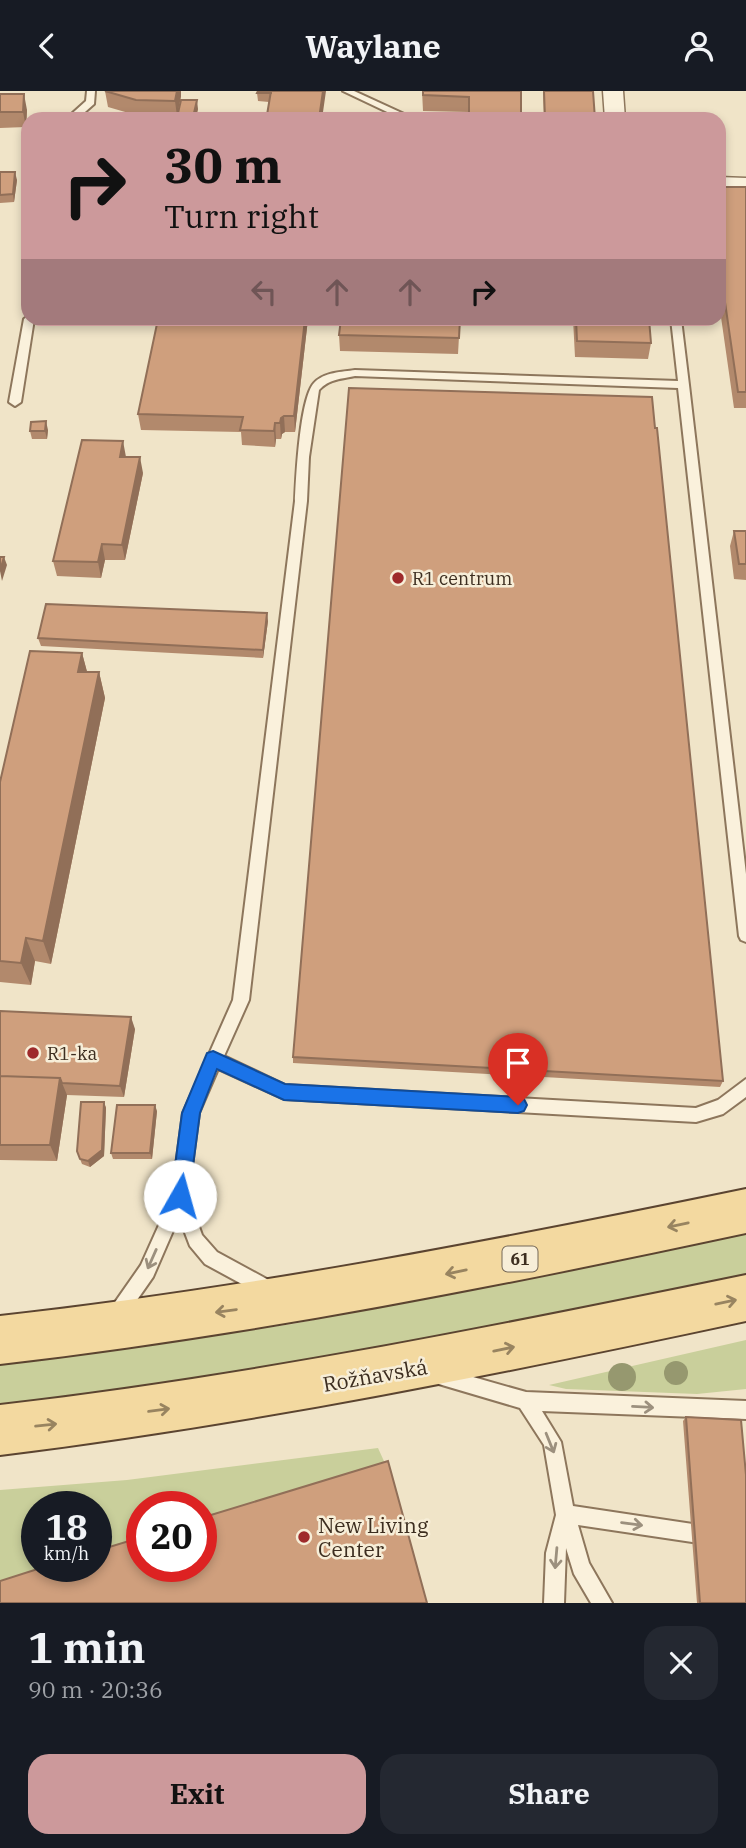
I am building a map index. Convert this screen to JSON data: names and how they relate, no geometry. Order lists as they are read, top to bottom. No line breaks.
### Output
{"streets":{"main road":["61","Rožňavská"]},"places":["R1 centrum","R1-ka","New Living Center"],"page":{"header":"Waylane","turn":["30 m","Turn right"],"speed":"18 km/h","limit":"20","heading":["1 min","90 m · 20:36"],"buttons":["Exit","Share"]}}
